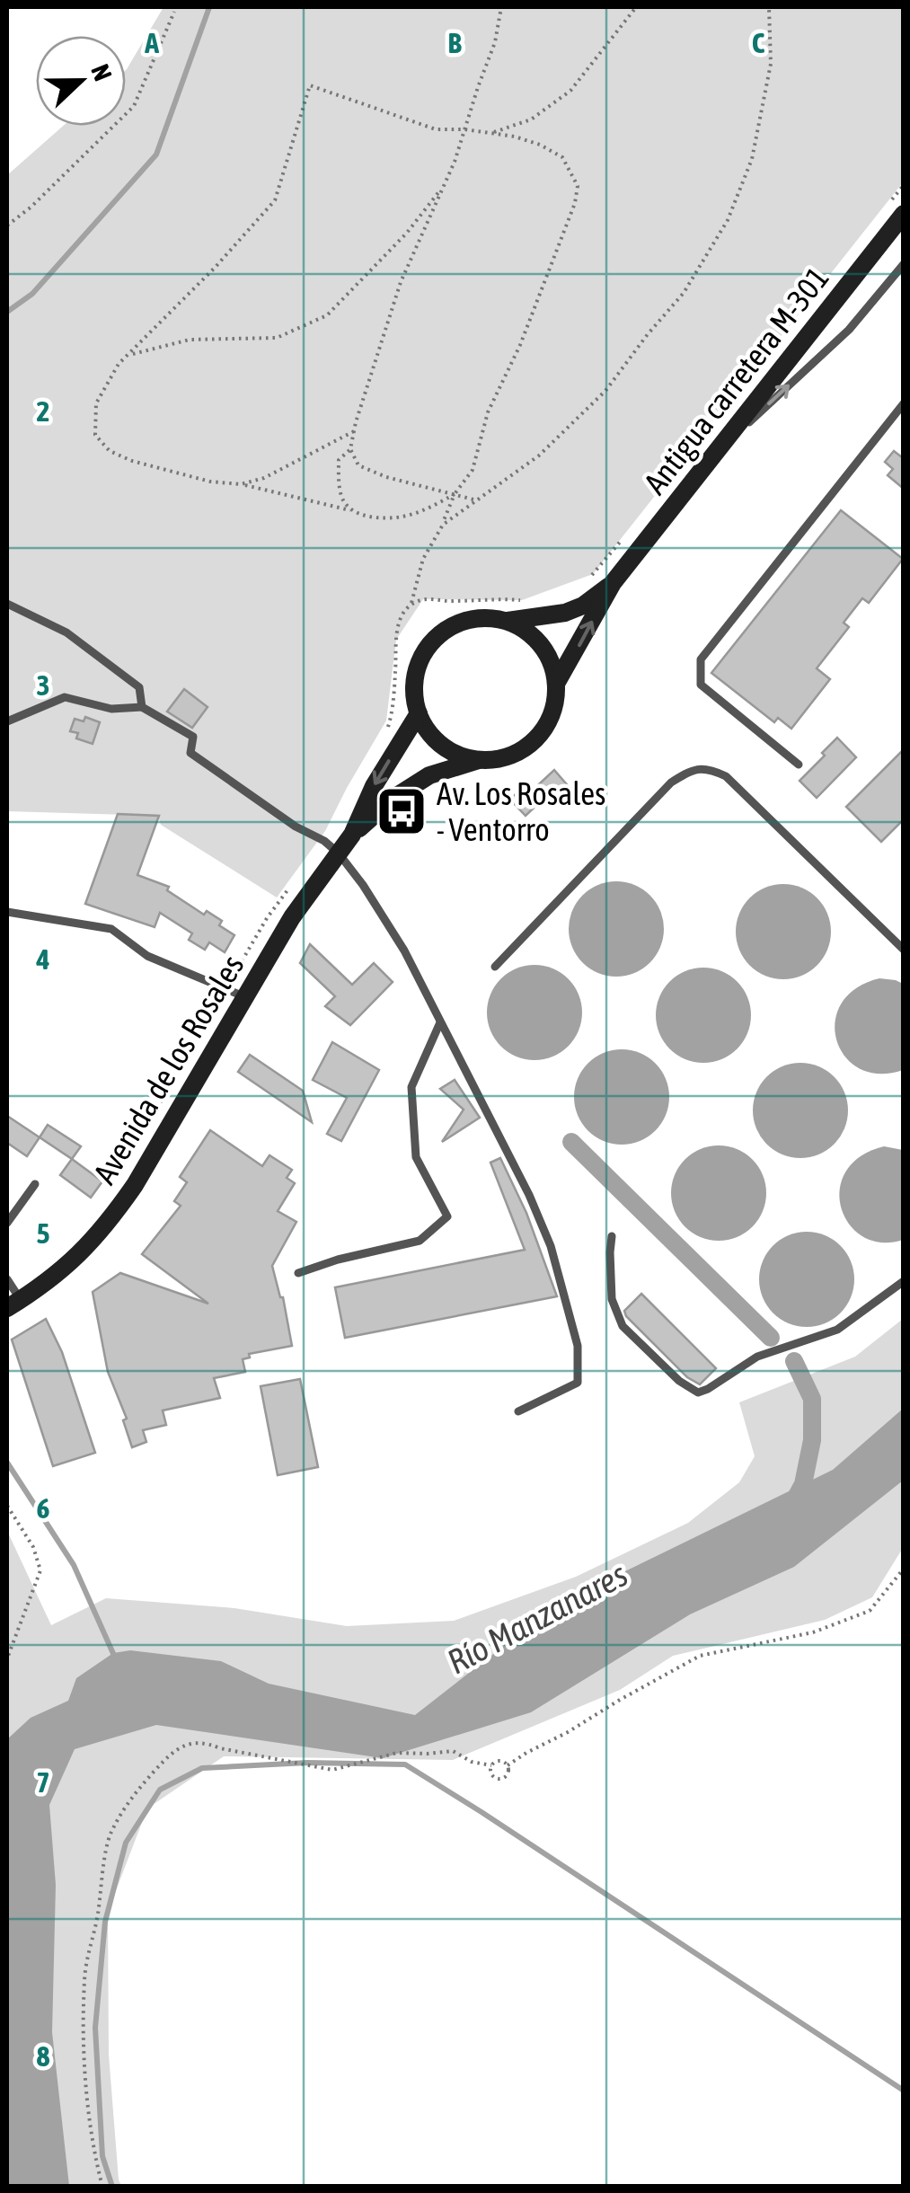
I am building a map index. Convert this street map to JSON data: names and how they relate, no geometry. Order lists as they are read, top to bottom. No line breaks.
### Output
{"streets":{"street":["Antigua carretera M-301","Avenida de los Rosales"]},"crossings":[["Antigua carretera M-301","Avenida de los Rosales"]],"water":["Río Manzanares"],"places":{"bus stop":["Av. Los Rosales - Ventorro"]},"north":"right","grid":{"columns":["A","B","C"],"rows":["2","3","4","5","6","7","8"]}}
